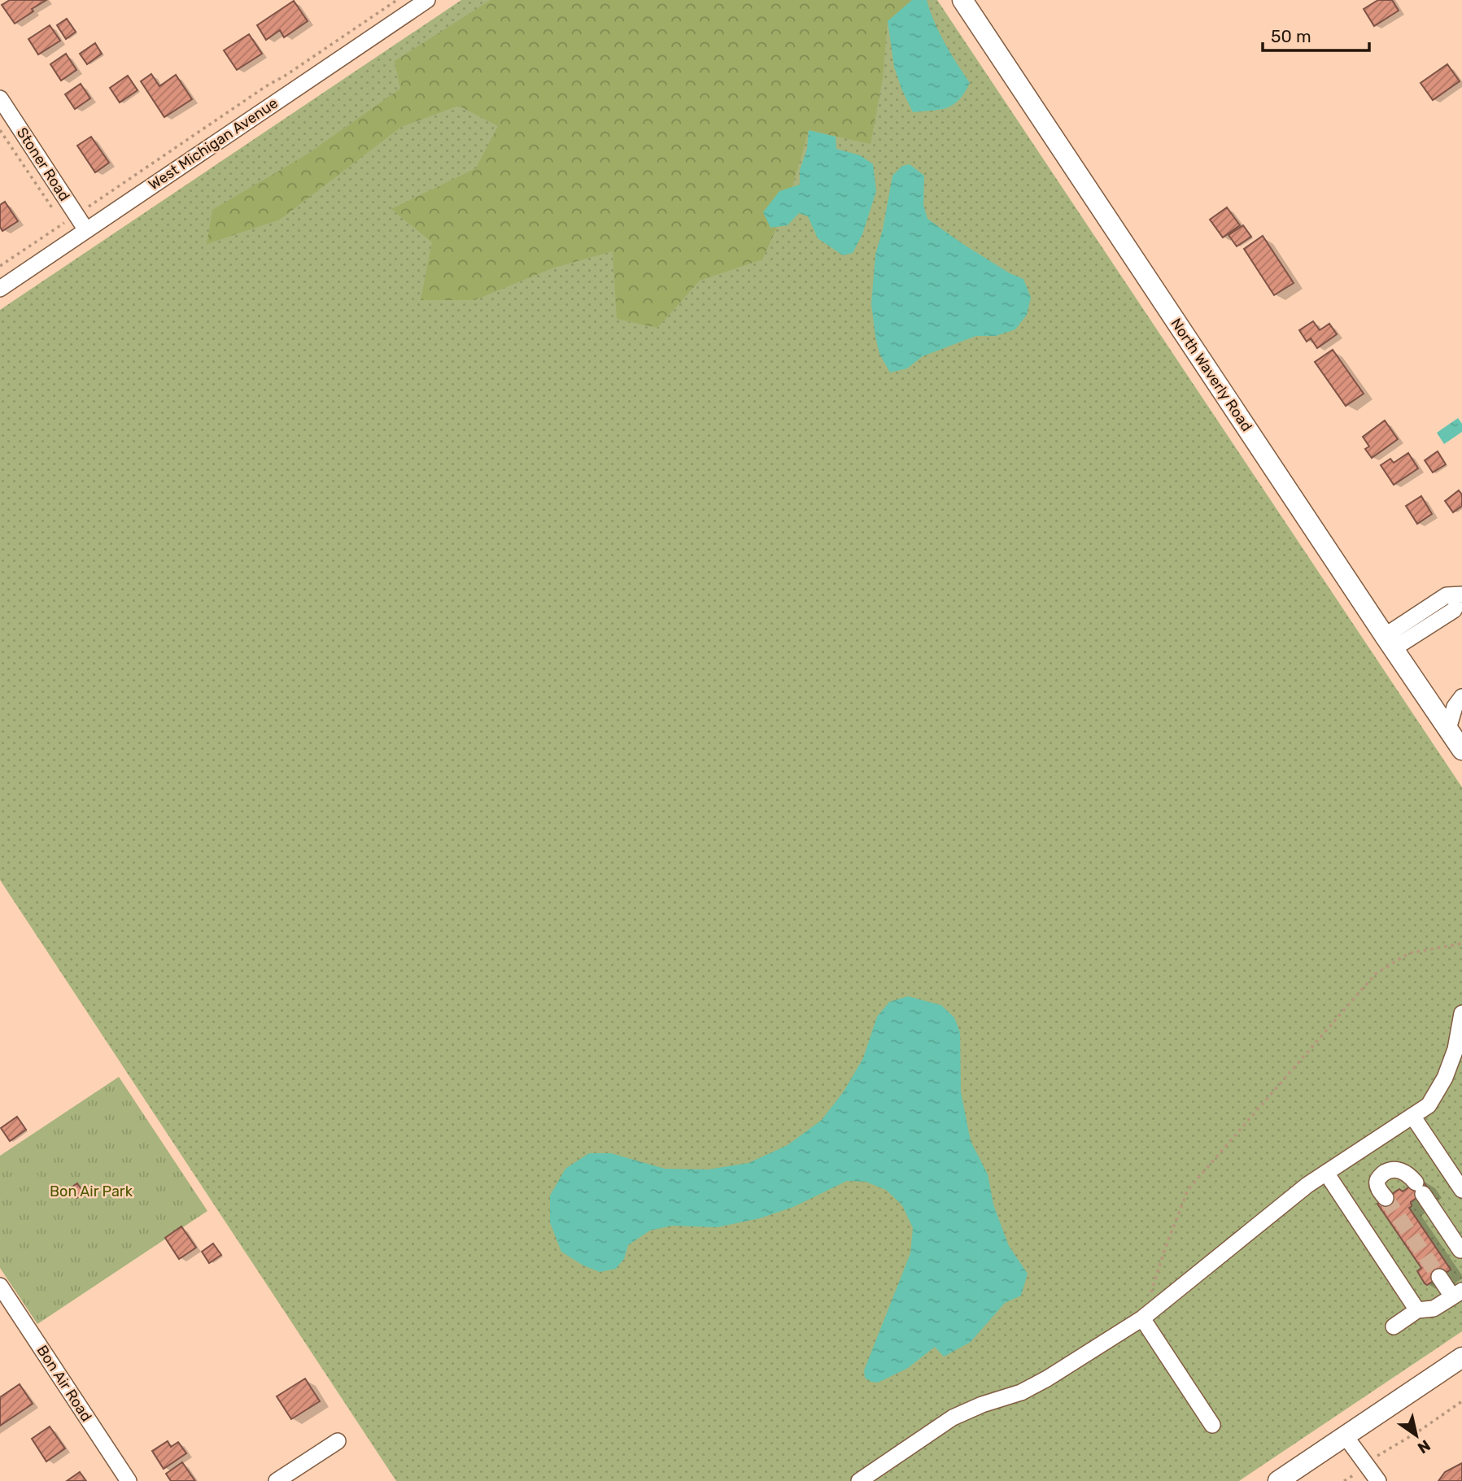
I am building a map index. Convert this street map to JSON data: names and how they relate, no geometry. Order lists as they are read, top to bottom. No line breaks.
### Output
{"streets":{"main road":["North Waverly Road"],"street":["West Michigan Avenue","Stoner Road","Bon Air Road"]},"crossings":[["West Michigan Avenue","Stoner Road"]],"parks":["Bon Air Park"],"scale_bar":"50 m","north":"bottom right"}
